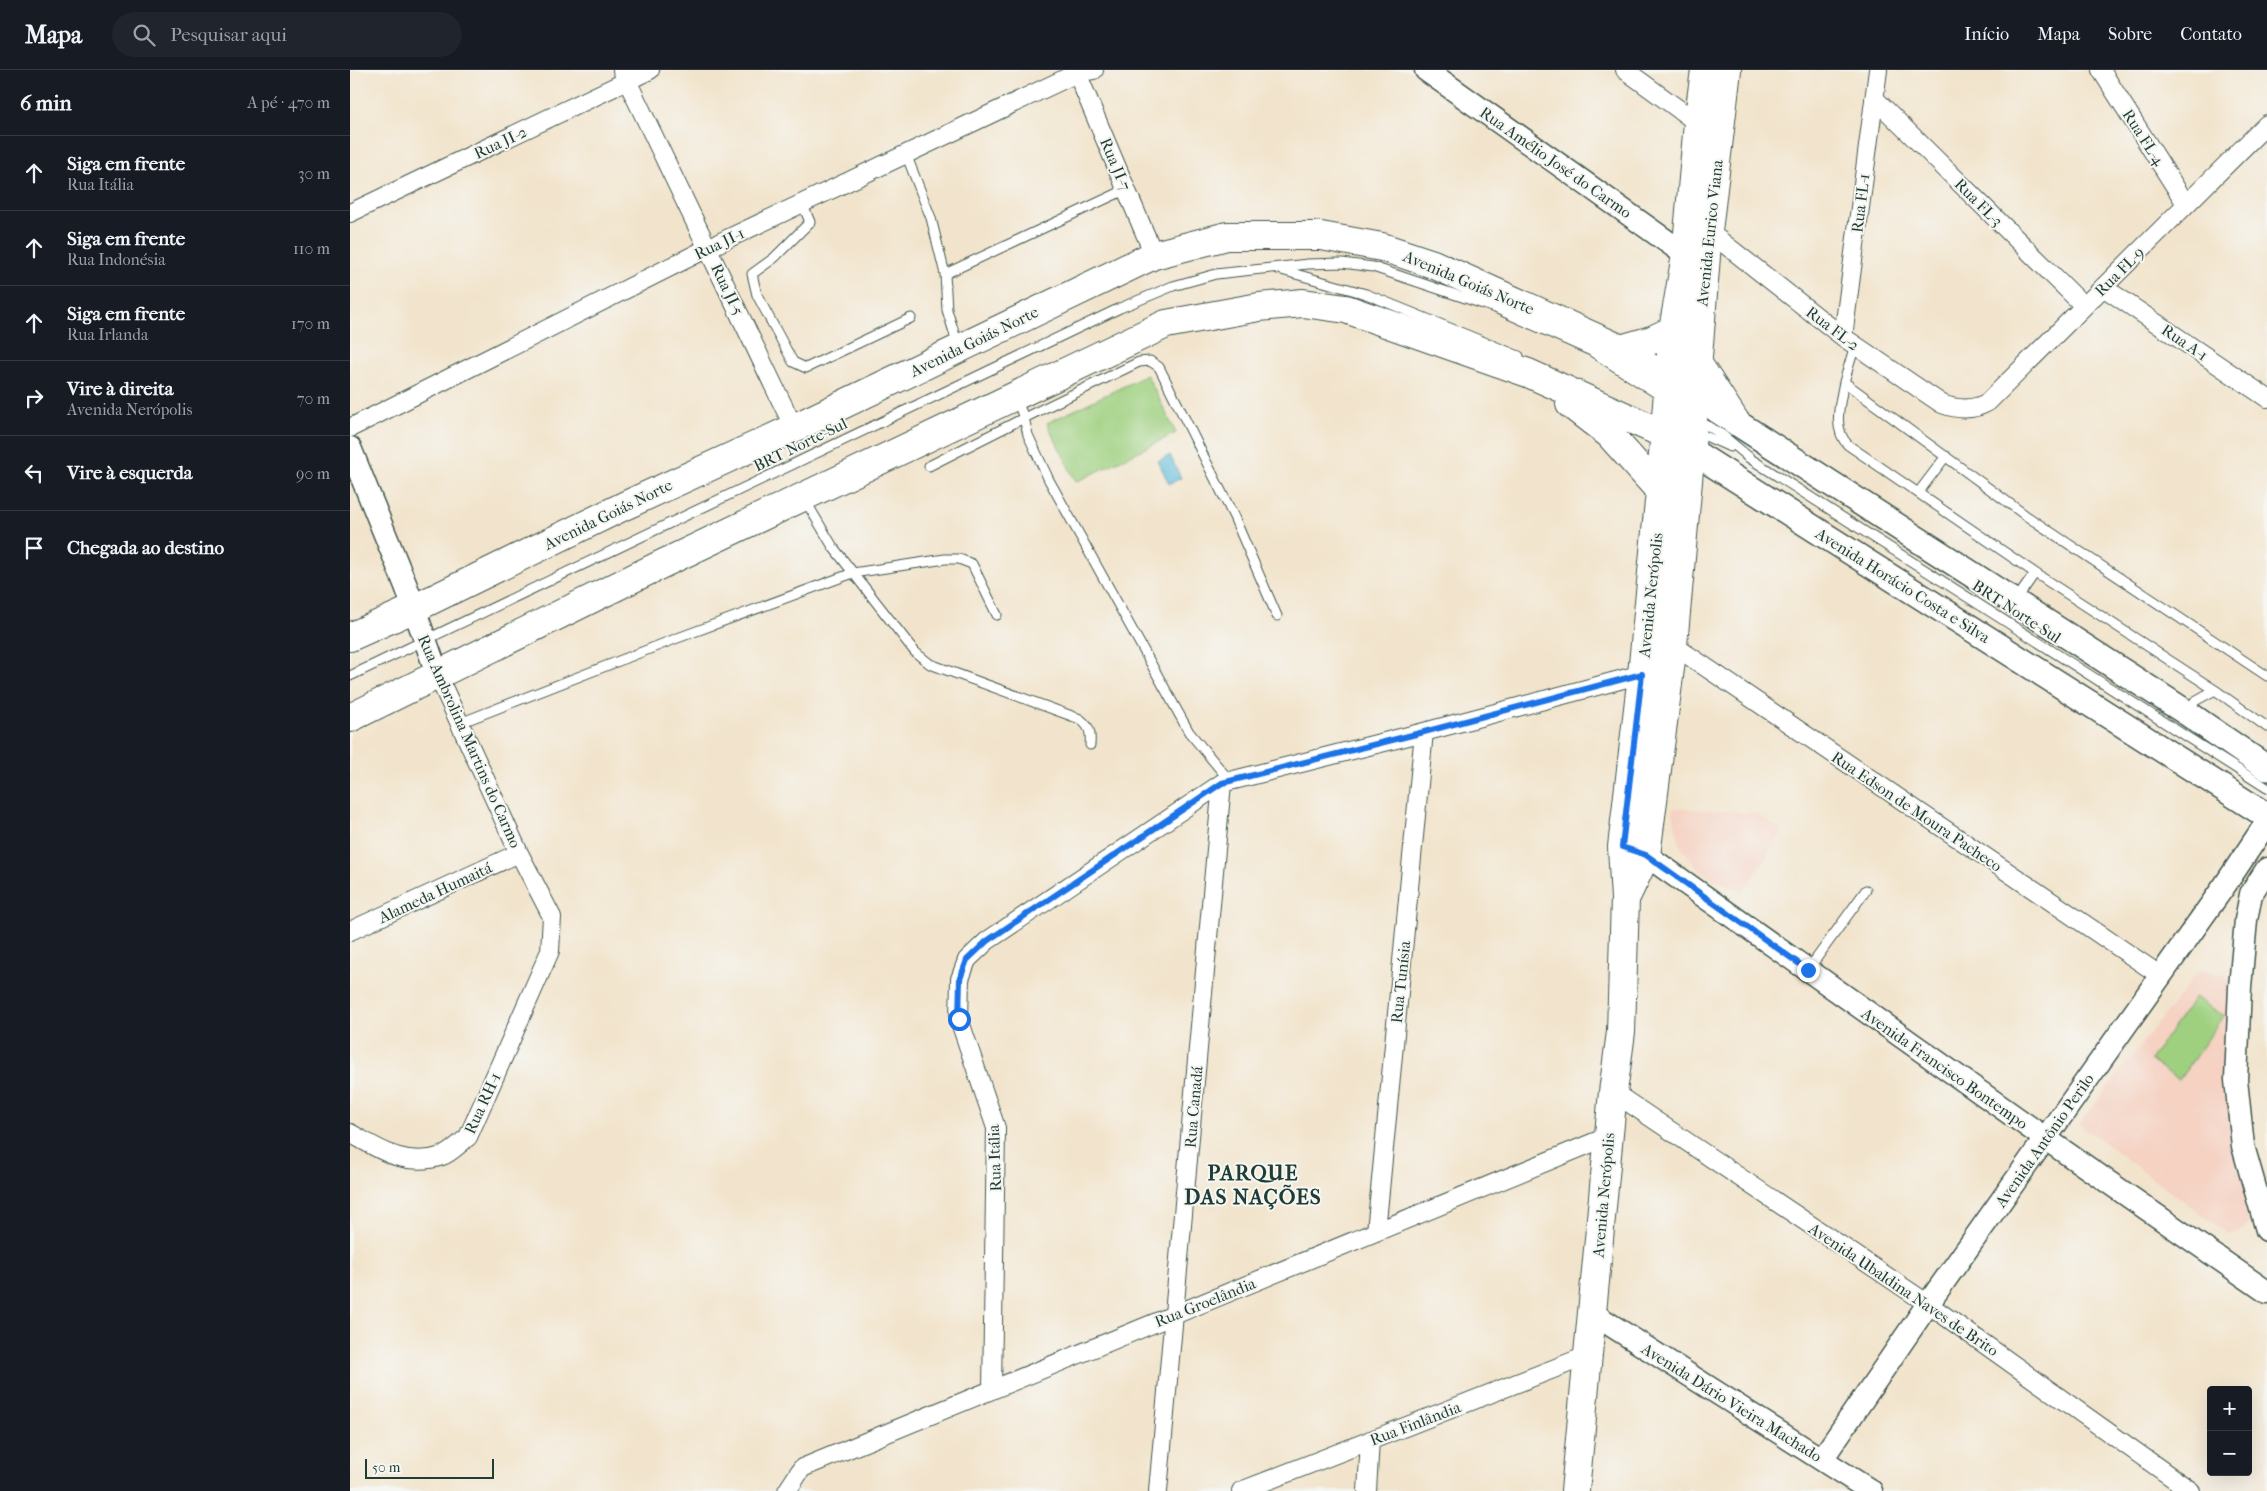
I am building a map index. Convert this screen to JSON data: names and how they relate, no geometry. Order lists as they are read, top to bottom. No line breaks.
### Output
{"streets":{"main road":["Avenida Eurico Viana","Avenida Goiás Norte","Avenida Horácio Costa e Silva","Avenida Nerópolis"],"street":["Rua FL-4","Rua JI-2","Rua Amélio José do Carmo","Rua JI-7","Rua FL-3","Rua FL-1","Rua JI-1","Rua FL-9","Rua JI-5","Rua FL-2","Rua A-1","Rua Ambrolina Martins do Carmo","Rua Edson de Moura Pacheco","Alameda Humaitá","Rua Tunísia","Avenida Francisco Bontempo","Rua RH-1","Rua Canadá","Avenida Antônio Perilo","Rua Itália","Avenida Ubaldina Naves de Brito","Rua Groelândia","Avenida Dário Vieira Machado","Rua Finlândia"],"lane":["BRT Norte-Sul"]},"crossings":[["Rua FL-4","Rua FL-9"],["Rua JI-2","Rua JI-5"],["Rua Amélio José do Carmo","Avenida Eurico Viana"],["Rua JI-7","Rua JI-1"],["Rua JI-7","Avenida Goiás Norte"],["Rua FL-3","Rua FL-1"],["Rua FL-3","Rua FL-9"],["Rua FL-1","Rua FL-2"],["Avenida Eurico Viana","Rua FL-2"],["Avenida Eurico Viana","BRT Norte-Sul"],["Avenida Eurico Viana","Avenida Horácio Costa e Silva"],["Avenida Eurico Viana","Avenida Nerópolis"],["Rua JI-1","Rua JI-5"],["Rua FL-9","Rua FL-2"],["Rua FL-9","Rua A-1"],["Avenida Goiás Norte","Rua JI-5"],["Avenida Goiás Norte","Avenida Horácio Costa e Silva"],["Avenida Goiás Norte","Rua Ambrolina Martins do Carmo"],["BRT Norte-Sul","Avenida Horácio Costa e Silva"],["BRT Norte-Sul","Avenida Nerópolis"],["BRT Norte-Sul","Rua Ambrolina Martins do Carmo"],["Avenida Horácio Costa e Silva","Avenida Nerópolis"],["Avenida Nerópolis","Rua Edson de Moura Pacheco"],["Avenida Nerópolis","Avenida Francisco Bontempo"],["Avenida Nerópolis","Rua Itália"],["Avenida Nerópolis","Avenida Ubaldina Naves de Brito"],["Avenida Nerópolis","Rua Groelândia"],["Avenida Nerópolis","Avenida Dário Vieira Machado"],["Avenida Nerópolis","Rua Finlândia"],["Rua Ambrolina Martins do Carmo","Alameda Humaitá"],["Rua Ambrolina Martins do Carmo","Rua RH-1"],["Rua Edson de Moura Pacheco","Avenida Antônio Perilo"],["Rua Tunísia","Rua Itália"],["Rua Tunísia","Rua Groelândia"],["Avenida Francisco Bontempo","Avenida Antônio Perilo"],["Rua Canadá","Rua Itália"],["Rua Canadá","Rua Groelândia"],["Avenida Antônio Perilo","Avenida Ubaldina Naves de Brito"],["Avenida Antônio Perilo","Avenida Dário Vieira Machado"],["Rua Itália","Rua Groelândia"]],"districts":["PARQUE DAS NAÇÕES"],"scale_bar":"50 m","page":{"header":"Mapa","search":"Pesquisar aqui","nav":["Início","Mapa","Sobre","Contato"],"heading":["6 min","A pé · 470 m"],"list":[["Siga em frente","Rua Itália","30 m"],["Siga em frente","Rua Indonésia","110 m"],["Siga em frente","Rua Irlanda","170 m"],["Vire à direita","Avenida Nerópolis","70 m"],["Vire à esquerda","90 m"],"Chegada ao destino"],"map_buttons":["+","−"],"scale":"50 m"}}
